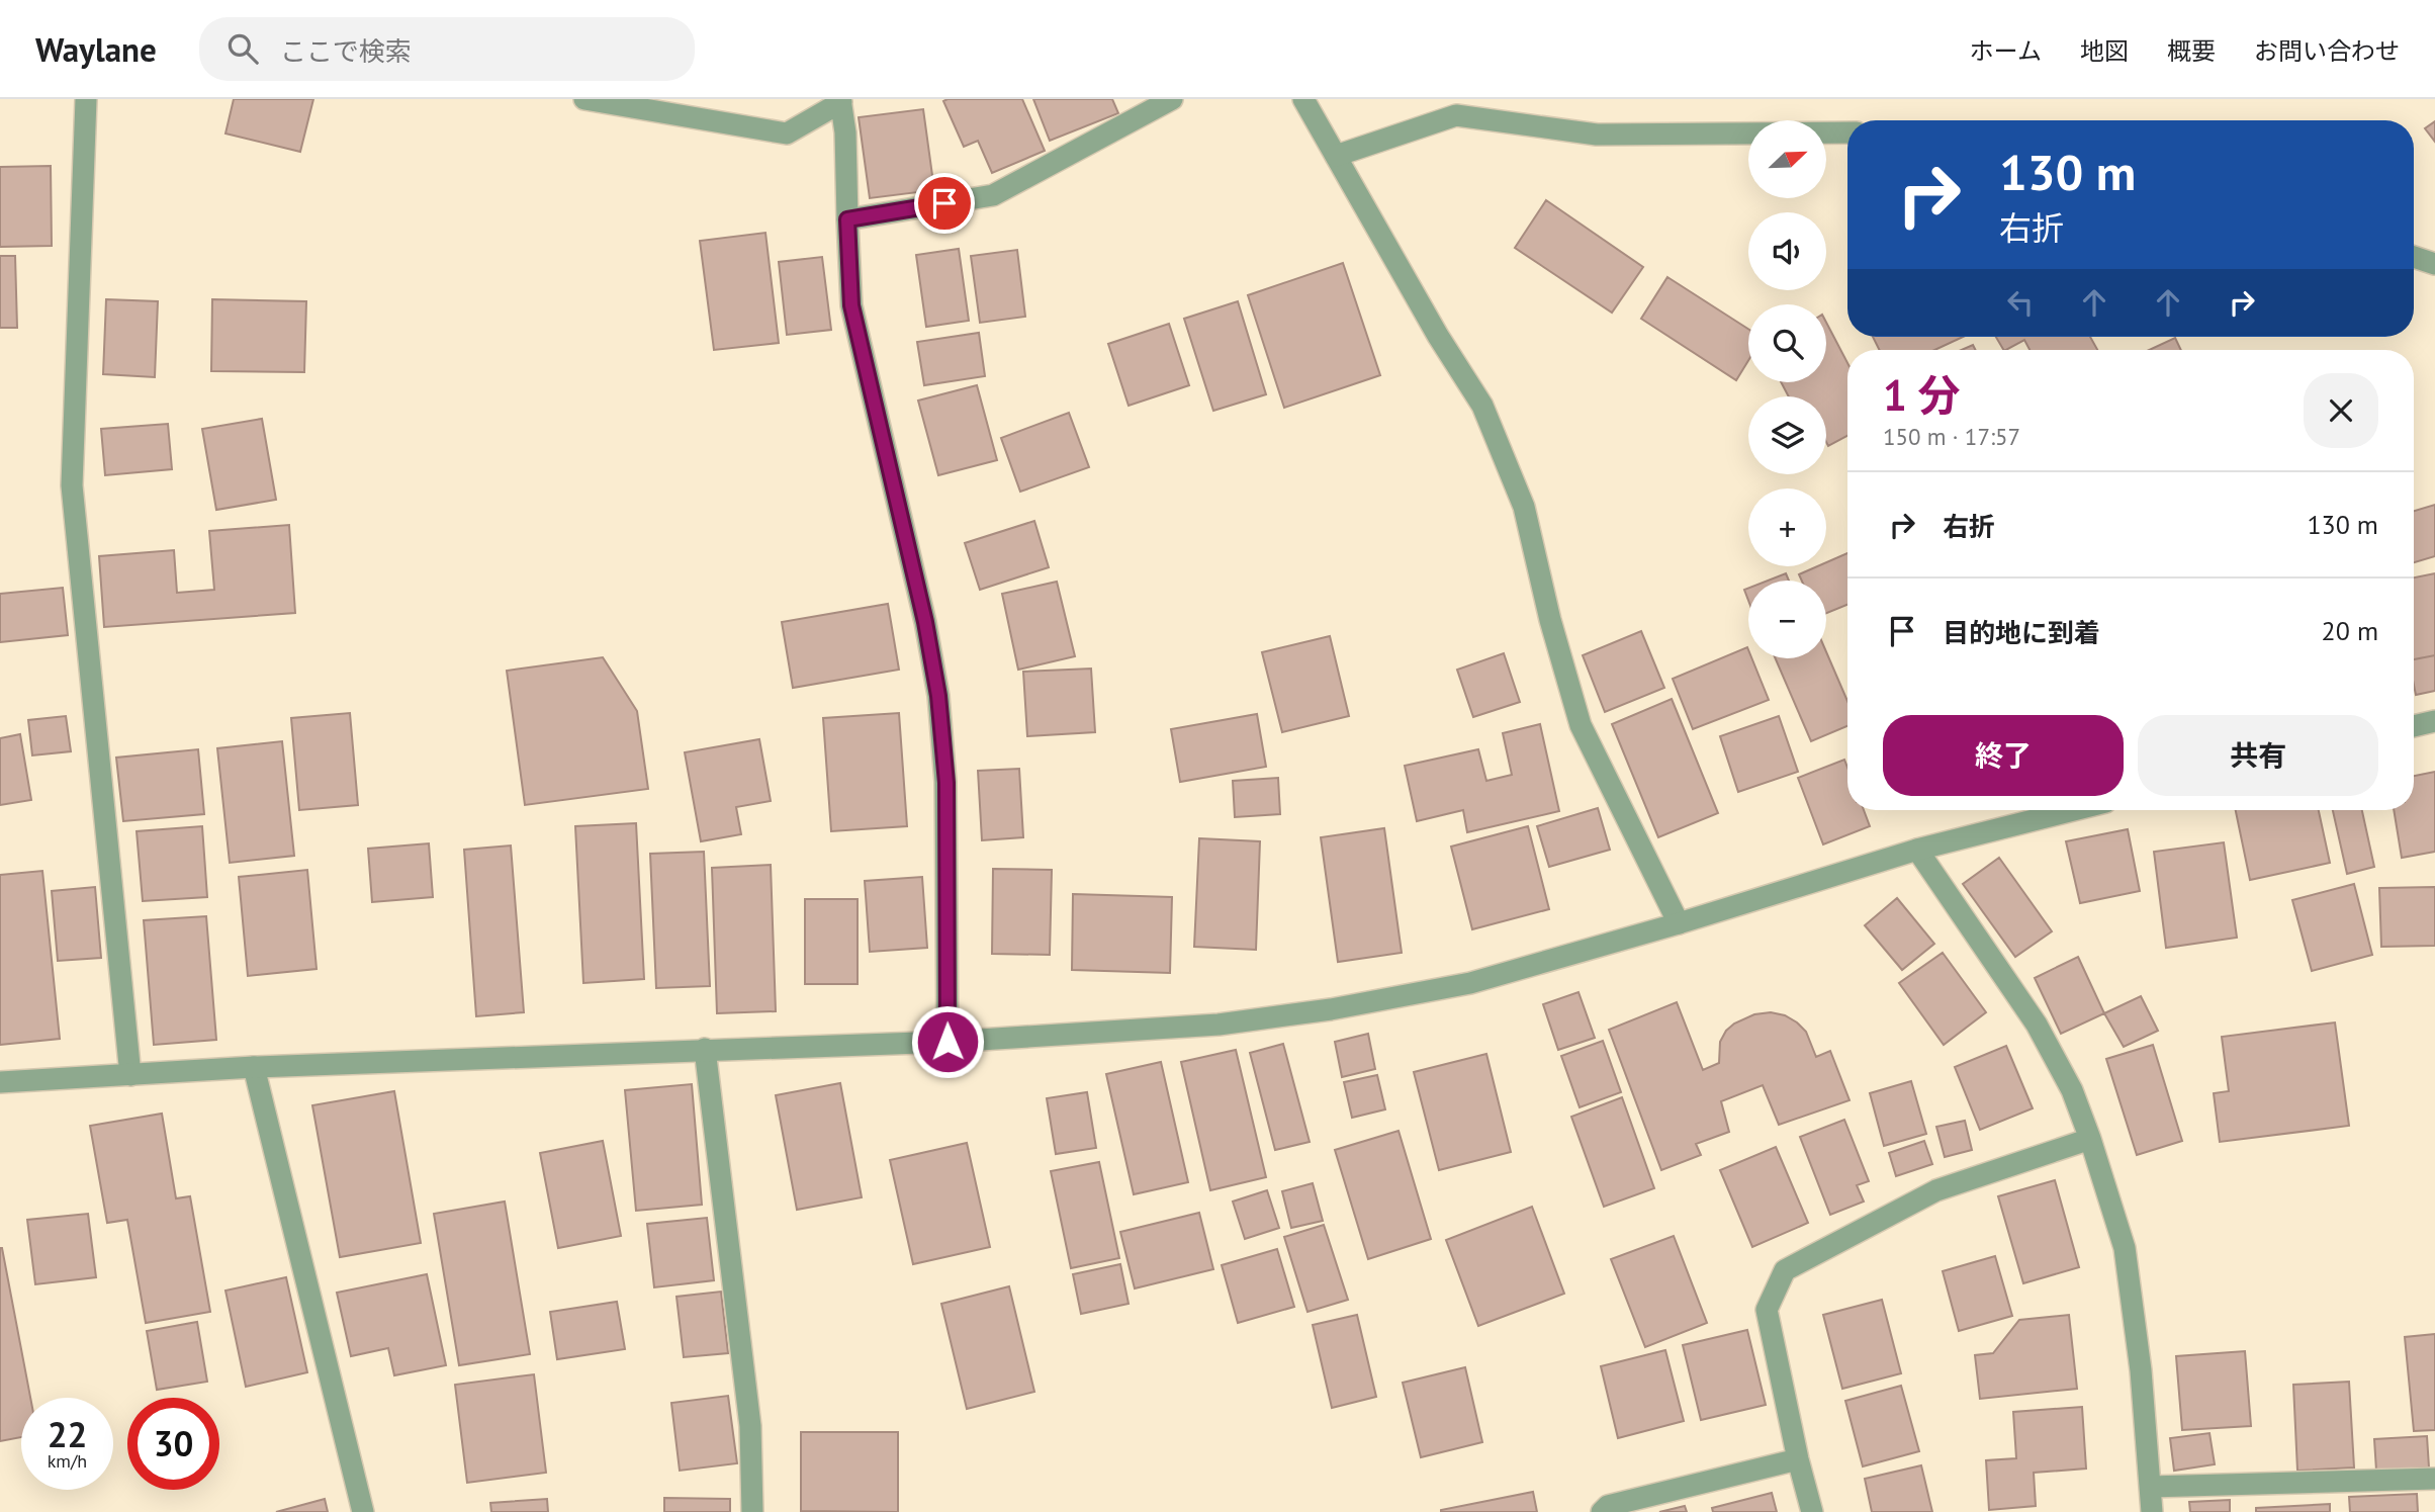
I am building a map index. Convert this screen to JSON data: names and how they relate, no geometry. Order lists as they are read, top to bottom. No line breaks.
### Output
{"north":"top right","page":{"header":"Waylane","search":"ここで検索","nav":["ホーム","地図","概要","お問い合わせ"],"map_buttons":["+","−"],"turn":["130 m","右折"],"heading":["1 分","150 m · 17:57"],"list":[{"name":"右折","value":"130 m"},{"name":"目的地に到着","value":"20 m"}],"buttons":["終了","共有"],"speed":"22 km/h","limit":"30"}}
